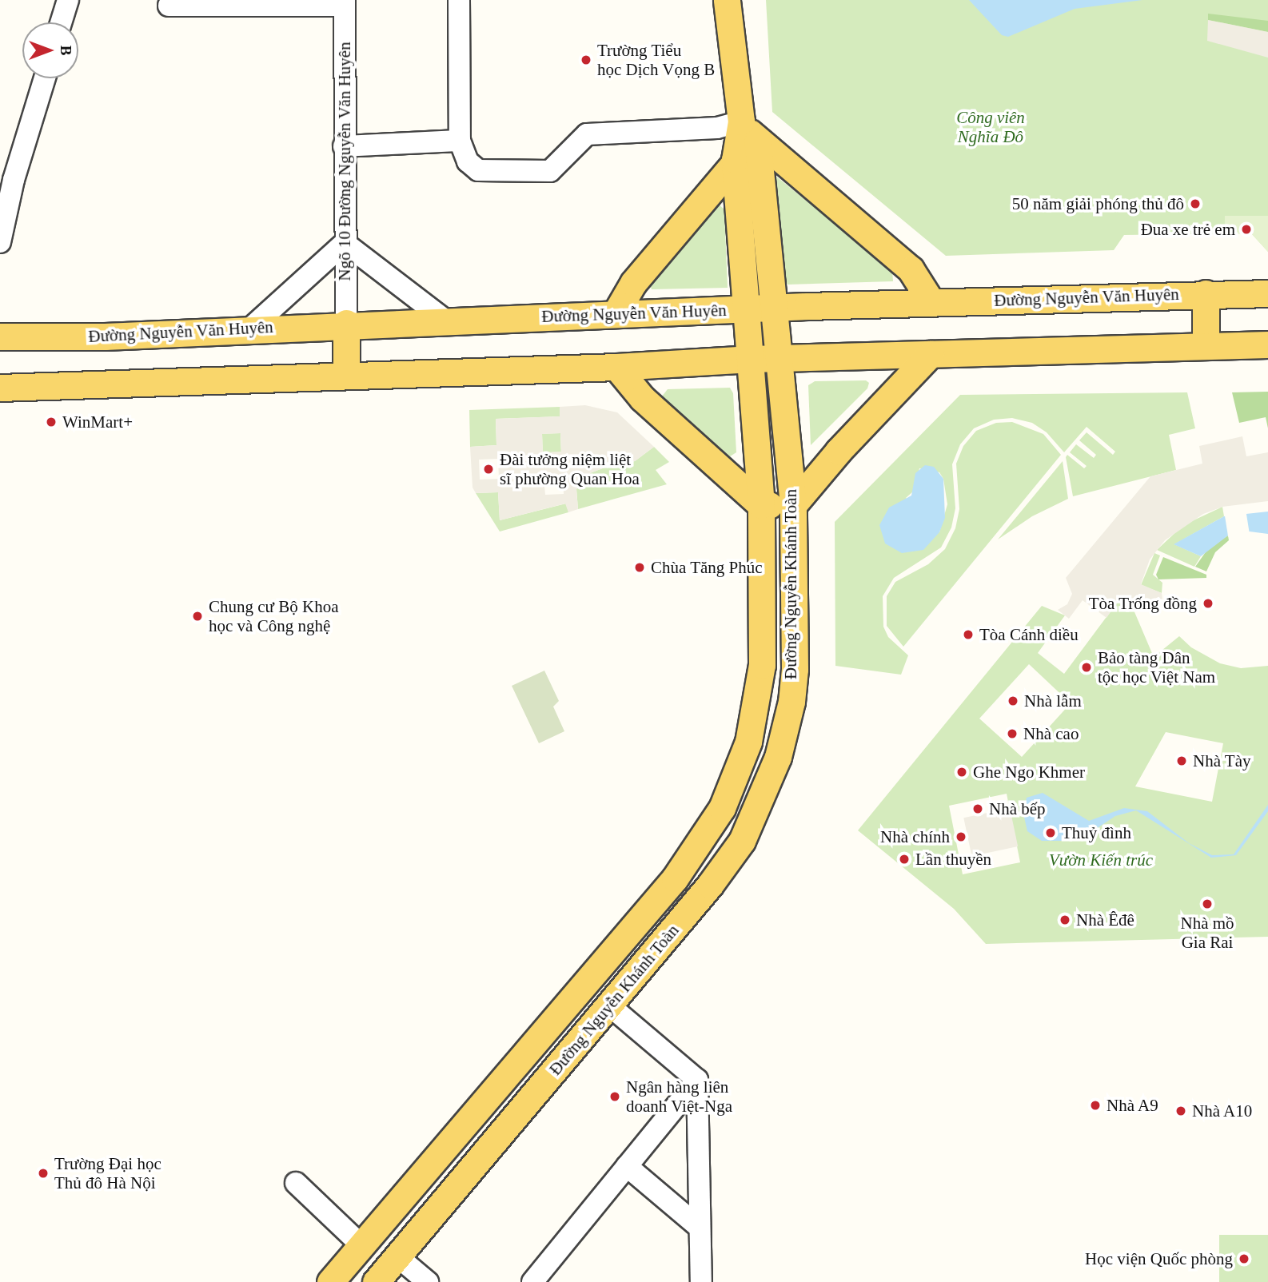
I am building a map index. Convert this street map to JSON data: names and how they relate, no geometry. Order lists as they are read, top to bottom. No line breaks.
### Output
{"streets":{"main road":["Đường Nguyễn Văn Huyên","Đường Nguyễn Khánh Toàn"],"street":["Ngõ 10 Đường Nguyễn Văn Huyên"]},"crossings":[["Ngõ 10 Đường Nguyễn Văn Huyên","Đường Nguyễn Văn Huyên"],["Đường Nguyễn Văn Huyên","Đường Nguyễn Khánh Toàn"]],"parks":["Công viên Nghĩa Đô","Vườn Kiến trúc"],"places":["Trường Tiểu học Dịch Vọng B","50 năm giải phóng thủ đô","Đua xe trẻ em","WinMart+","Đài tưởng niệm liệt sĩ phường Quan Hoa","Chùa Tăng Phúc","Tòa Trống đồng","Chung cư Bộ Khoa học và Công nghệ","Tòa Cánh diều","Bảo tàng Dân tộc học Việt Nam","Nhà lẫm","Nhà cao","Nhà Tày","Ghe Ngo Khmer","Nhà bếp","Thuỷ đình","Nhà chính","Lần thuyền","Nhà mồ Gia Rai","Nhà Êđê","Ngân hàng liên doanh Việt-Nga","Nhà A9","Nhà A10","Trường Đại học Thủ đô Hà Nội","Học viện Quốc phòng"],"north":"right"}
